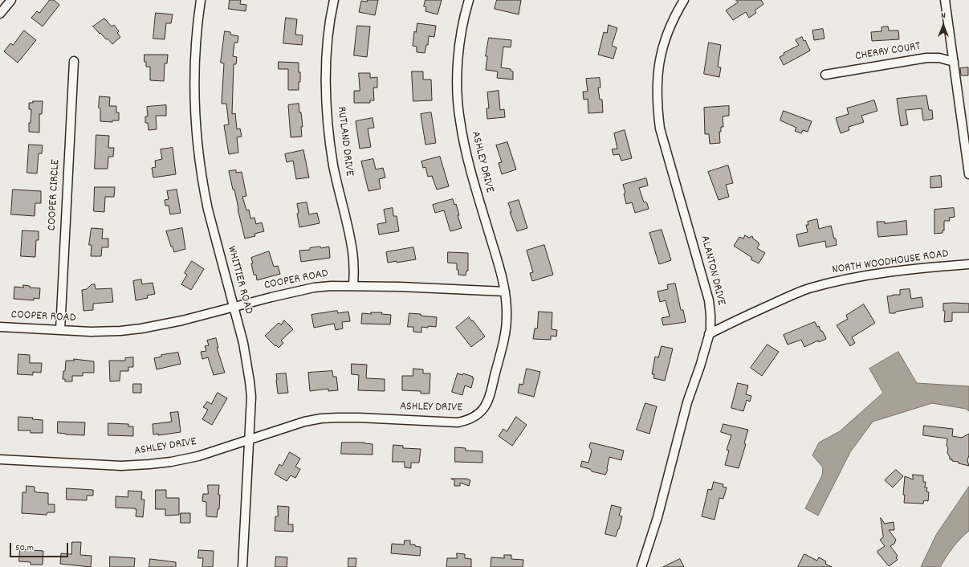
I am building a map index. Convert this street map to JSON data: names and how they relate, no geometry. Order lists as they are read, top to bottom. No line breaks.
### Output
{"streets":{"street":["CHERRY COURT","RUTLAND DRIVE","ASHLEY DRIVE","COOPER CIRCLE","NORTH WOODHOUSE ROAD","ALANTON DRIVE","WHITTIER ROAD","COOPER ROAD"]},"crossings":[["RUTLAND DRIVE","COOPER ROAD"],["ASHLEY DRIVE","WHITTIER ROAD"],["ASHLEY DRIVE","COOPER ROAD"],["COOPER CIRCLE","COOPER ROAD"],["NORTH WOODHOUSE ROAD","ALANTON DRIVE"],["WHITTIER ROAD","COOPER ROAD"]],"scale_bar":"50 m","north":"top"}
